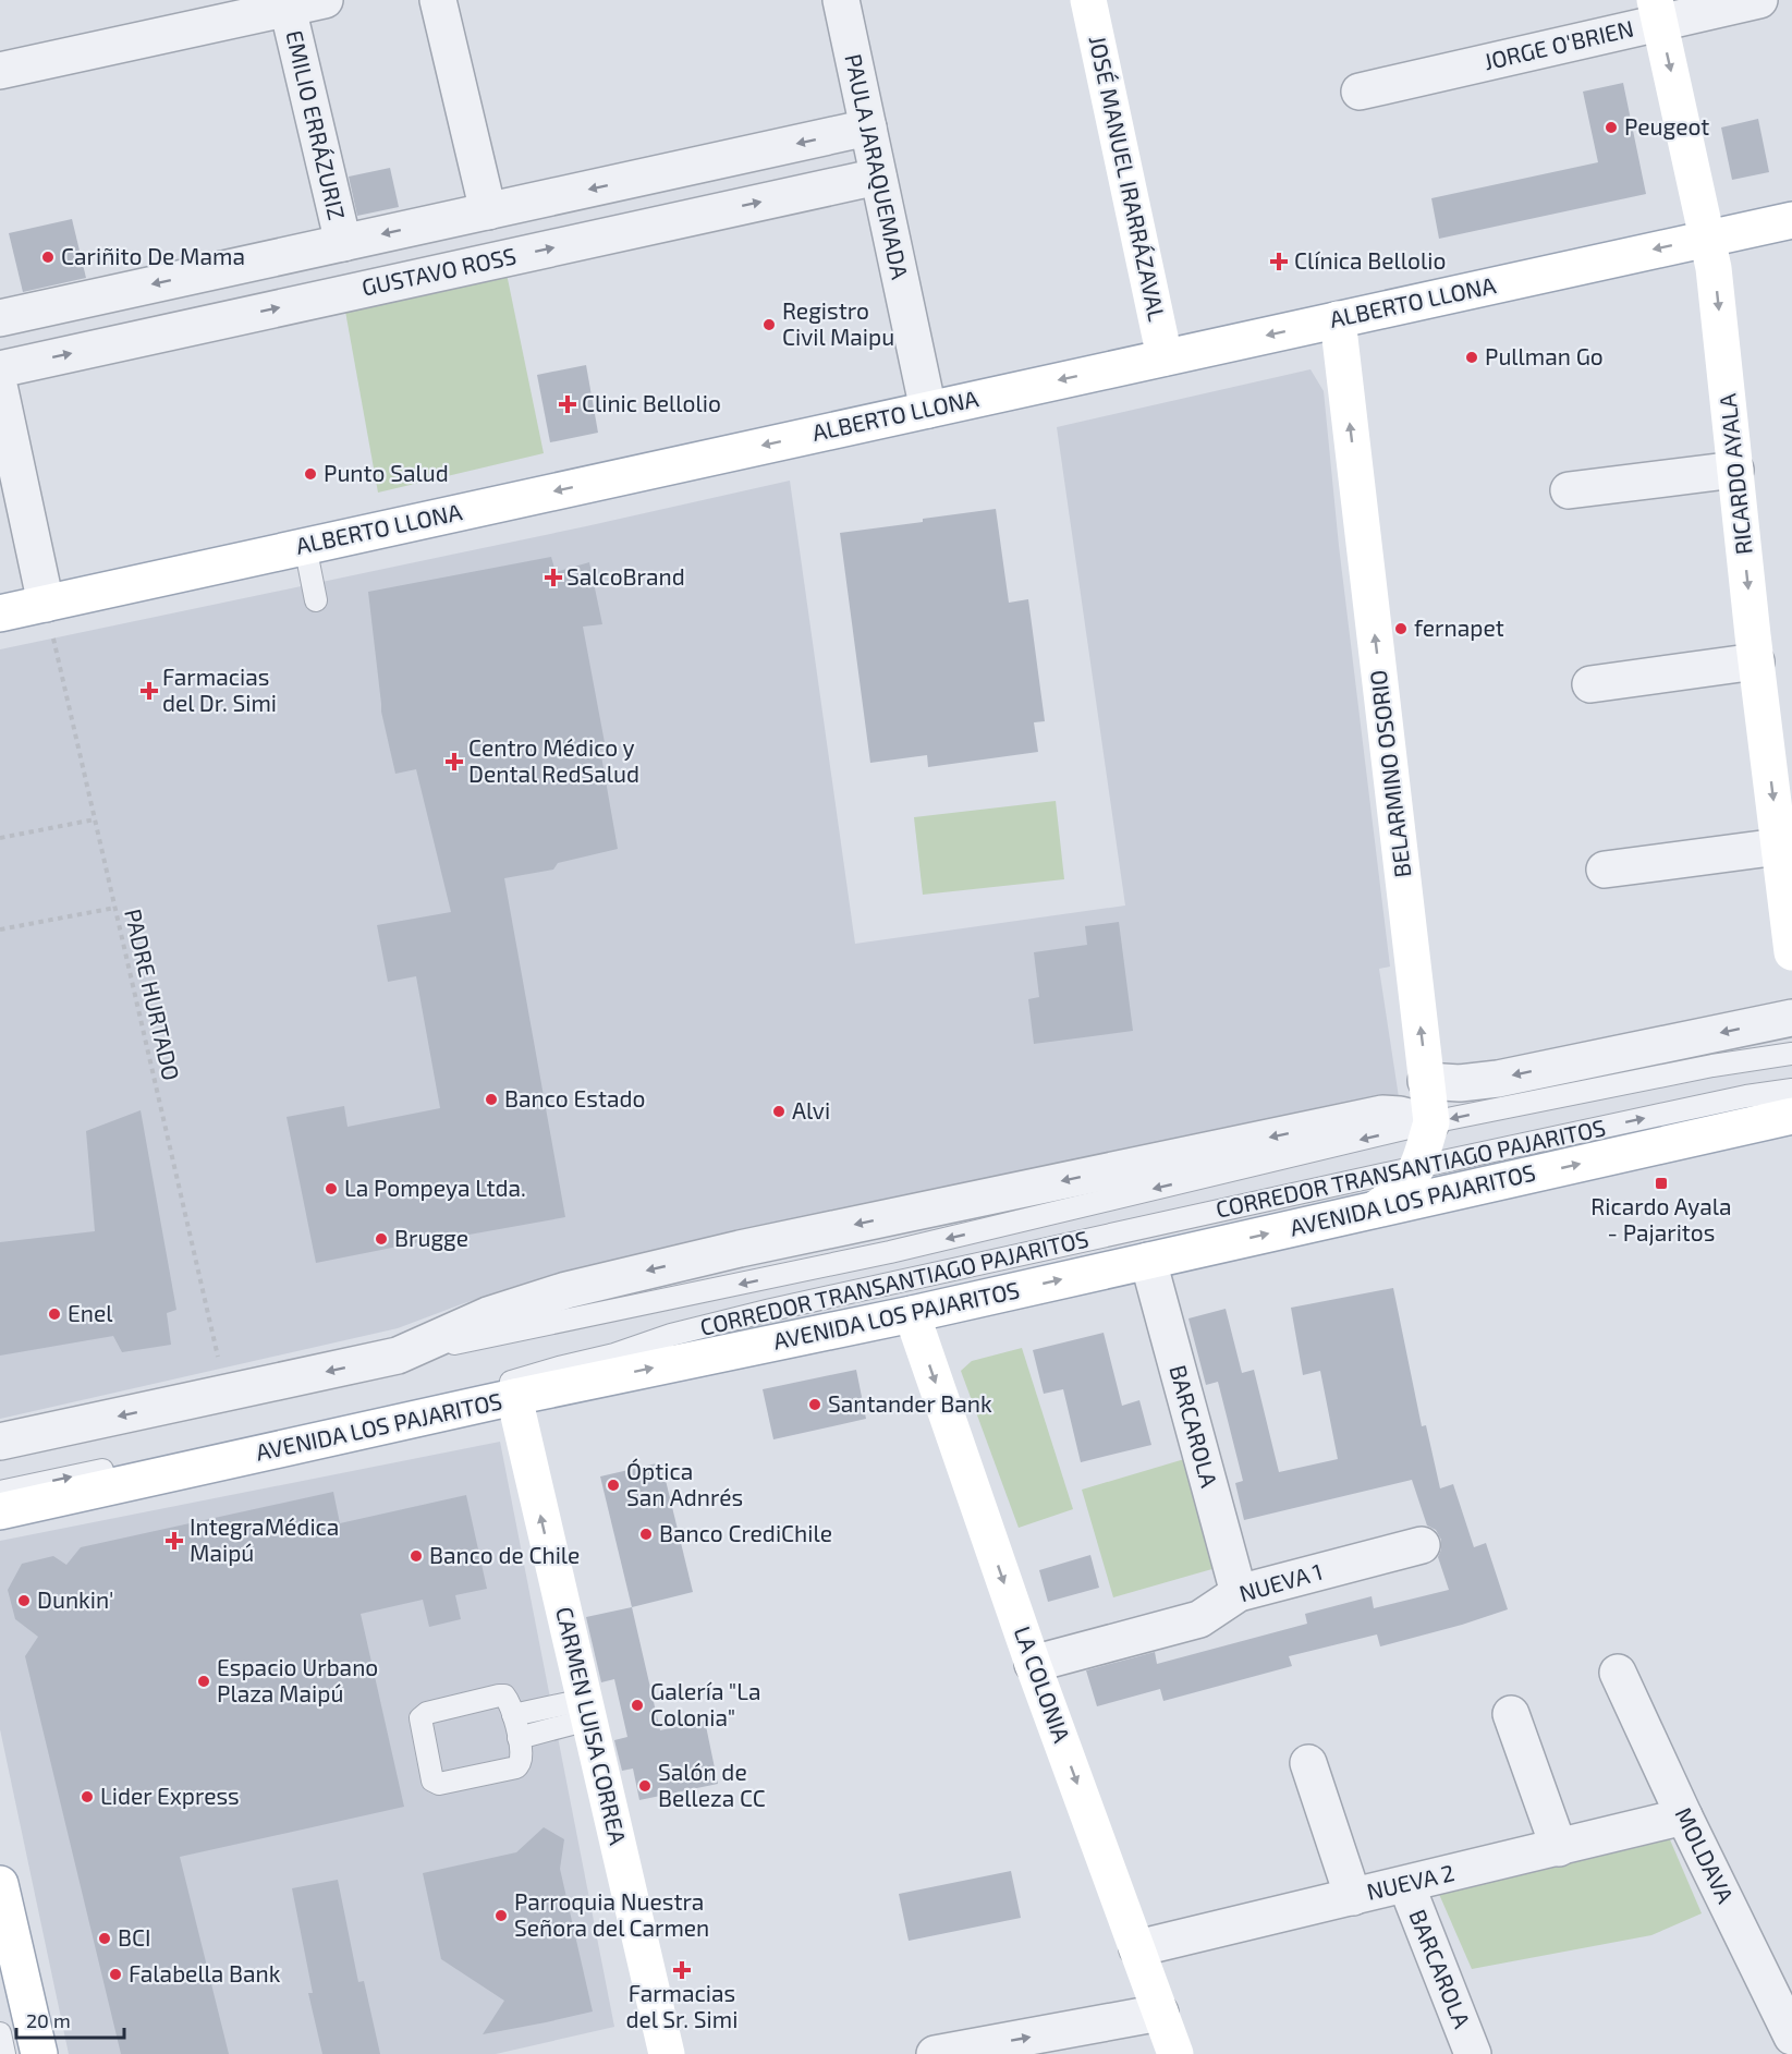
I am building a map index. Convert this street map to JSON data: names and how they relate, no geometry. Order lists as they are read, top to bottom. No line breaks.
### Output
{"streets":{"main road":["JOSÉ MANUEL IRARRÁZAVAL","ALBERTO LLONA","RICARDO AYALA","BELARMINO OSORIO","AVENIDA LOS PAJARITOS","LA COLONIA","CARMEN LUISA CORREA"],"street":["JORGE O'BRIEN","EMILIO ERRÁZURIZ","PAULA JARAQUEMADA","GUSTAVO ROSS","BARCAROLA","NUEVA 1","MOLDAVA","NUEVA 2"],"lane":["CORREDOR TRANSANTIAGO PAJARITOS"],"path":["PADRE HURTADO"]},"crossings":[["JORGE O'BRIEN","RICARDO AYALA"],["PAULA JARAQUEMADA","GUSTAVO ROSS"],["PAULA JARAQUEMADA","ALBERTO LLONA"],["JOSÉ MANUEL IRARRÁZAVAL","ALBERTO LLONA"],["ALBERTO LLONA","RICARDO AYALA"],["ALBERTO LLONA","BELARMINO OSORIO"],["ALBERTO LLONA","PADRE HURTADO"],["BELARMINO OSORIO","CORREDOR TRANSANTIAGO PAJARITOS"],["BELARMINO OSORIO","AVENIDA LOS PAJARITOS"],["AVENIDA LOS PAJARITOS","BARCAROLA"],["AVENIDA LOS PAJARITOS","LA COLONIA"],["AVENIDA LOS PAJARITOS","CARMEN LUISA CORREA"],["BARCAROLA","NUEVA 1"],["BARCAROLA","NUEVA 2"],["NUEVA 1","LA COLONIA"],["LA COLONIA","NUEVA 2"],["MOLDAVA","NUEVA 2"]],"one_way":["ALBERTO LLONA","RICARDO AYALA","BELARMINO OSORIO","AVENIDA LOS PAJARITOS","LA COLONIA","CARMEN LUISA CORREA"],"places":{"other":["Peugeot","Cariñito De Mama","Registro Civil Maipu","Pullman Go","Punto Salud","fernapet","Banco Estado","Alvi","La Pompeya Ltda.","Brugge","Enel","Santander Bank","Óptica San Adnrés","Banco CrediChile","Banco de Chile","Dunkin'","Espacio Urbano Plaza Maipú","Galería \"La Colonia\"","Salón de Belleza CC","Lider Express","Parroquia Nuestra Señora del Carmen","BCI","Falabella Bank"],"health":["Clínica Bellolio","Clinic Bellolio","SalcoBrand","Farmacias del Dr. Simi","Centro Médico y Dental RedSalud","IntegraMédica Maipú","Farmacias del Sr. Simi"],"transit":["Ricardo Ayala - Pajaritos"]},"scale_bar":"20 m"}
